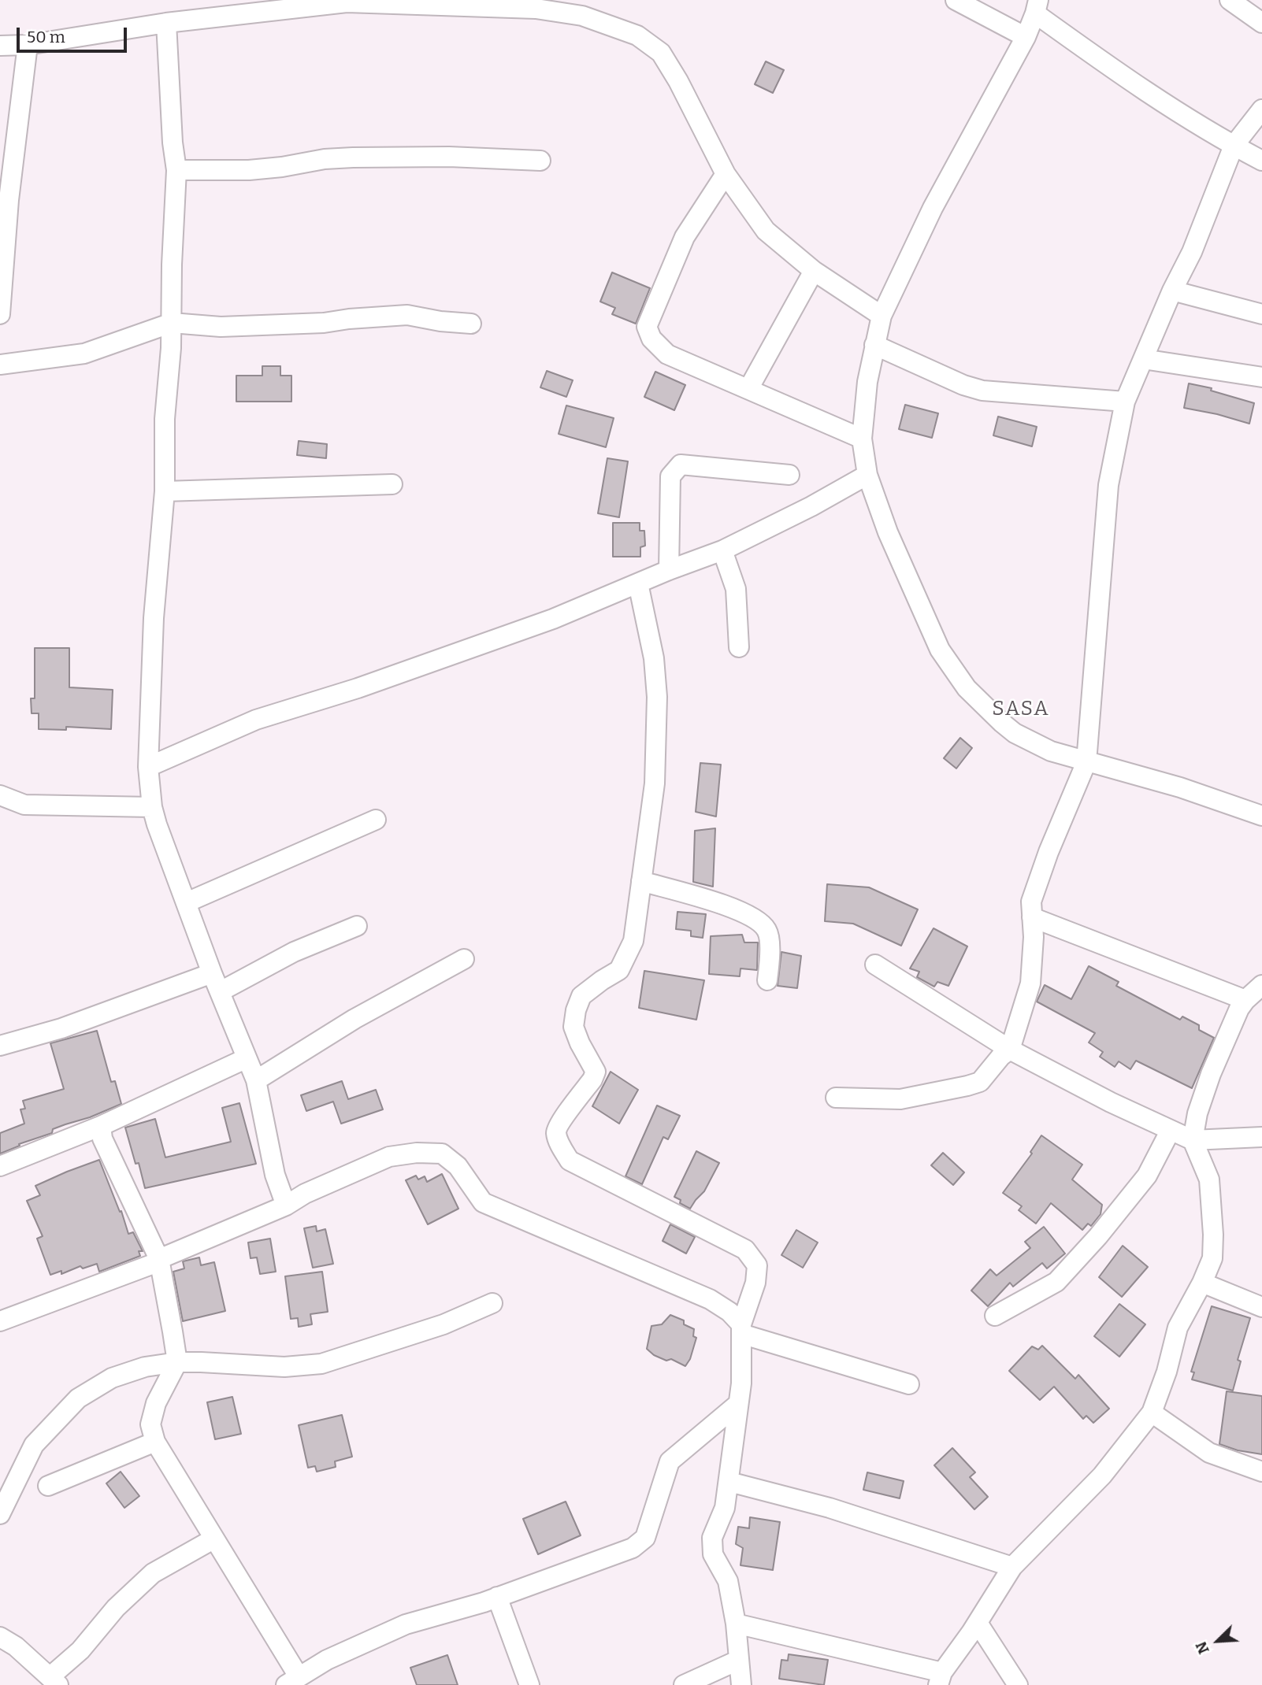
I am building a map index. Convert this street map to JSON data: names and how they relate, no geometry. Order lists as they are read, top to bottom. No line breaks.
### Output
{"districts":["SASA"],"scale_bar":"50 m","north":"bottom left"}
